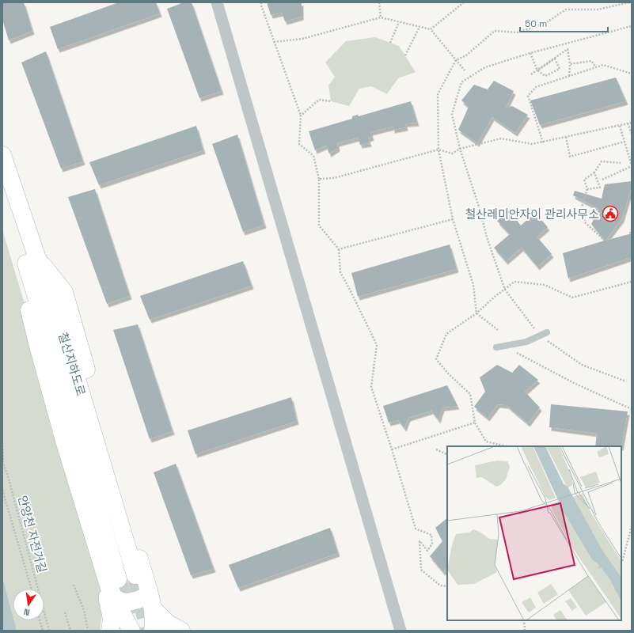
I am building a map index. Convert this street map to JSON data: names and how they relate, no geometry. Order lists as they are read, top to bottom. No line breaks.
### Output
{"streets":{"main road":["철산지하도로"],"path":["안양천 자전거길"]},"places":{"public building":["철산레미안자이 관리사무소"]},"scale_bar":"50 m","north":"bottom"}
